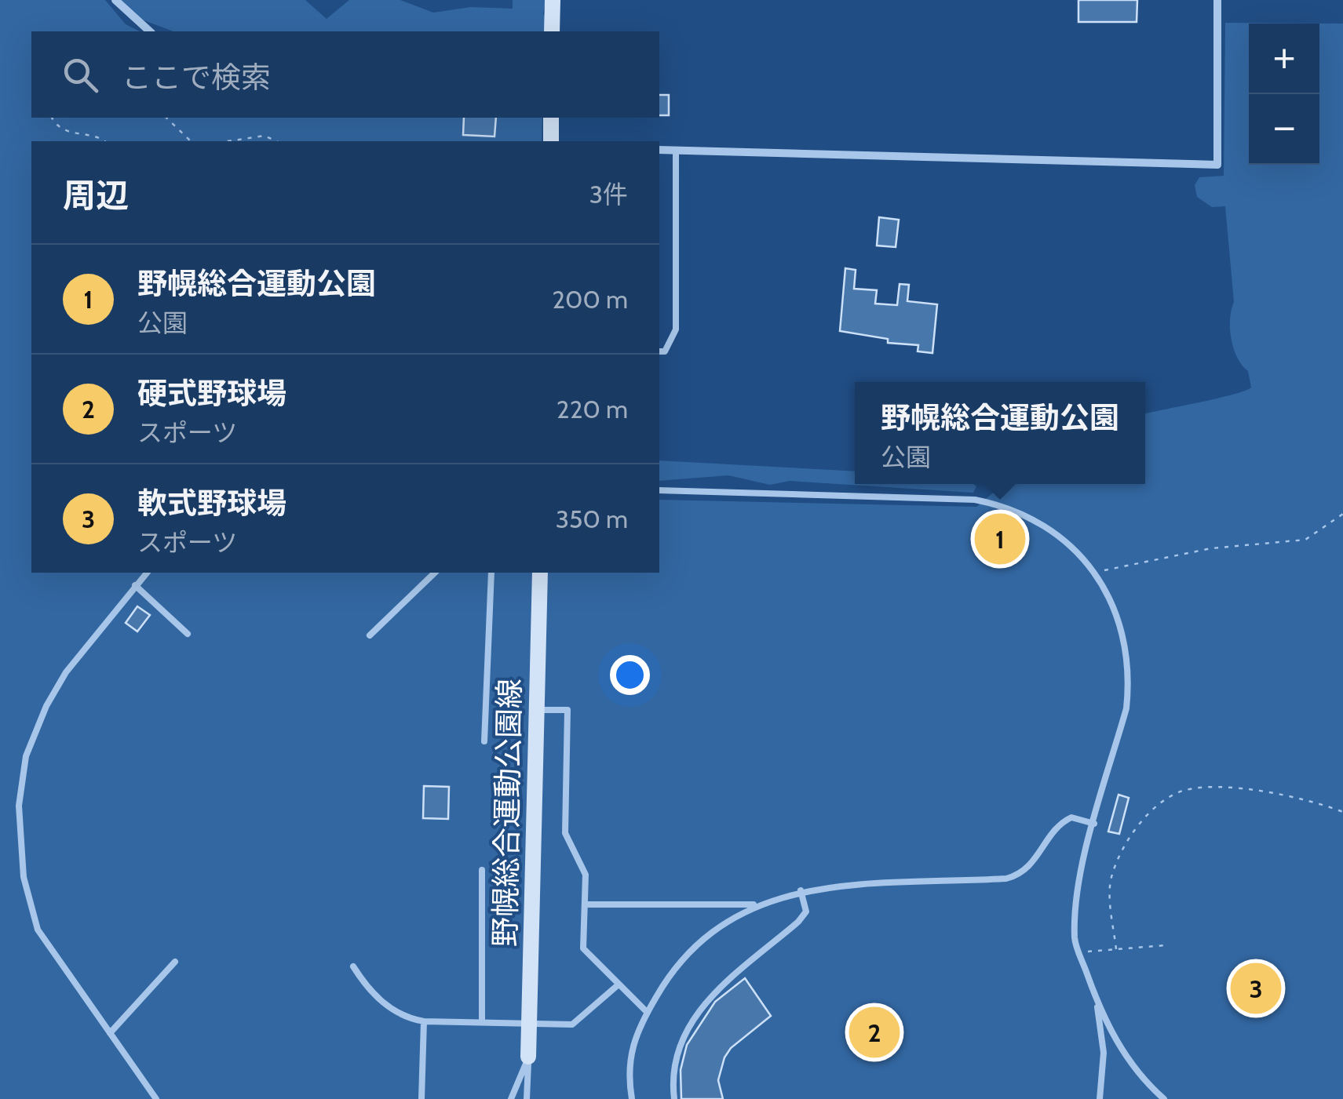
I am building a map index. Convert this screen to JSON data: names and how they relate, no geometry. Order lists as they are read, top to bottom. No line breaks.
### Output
{"streets":{"main road":["野幌総合運動公園線"]},"page":{"map_buttons":["+","−"],"search":"ここで検索","heading":["周辺","3件"],"list":[{"mark":"1","name":"野幌総合運動公園","note":"公園","value":"200 m"},{"mark":"2","name":"硬式野球場","note":"スポーツ","value":"220 m"},{"mark":"3","name":"軟式野球場","note":"スポーツ","value":"350 m"}],"popup":["野幌総合運動公園","公園"],"pins":["1","3","2"]}}
